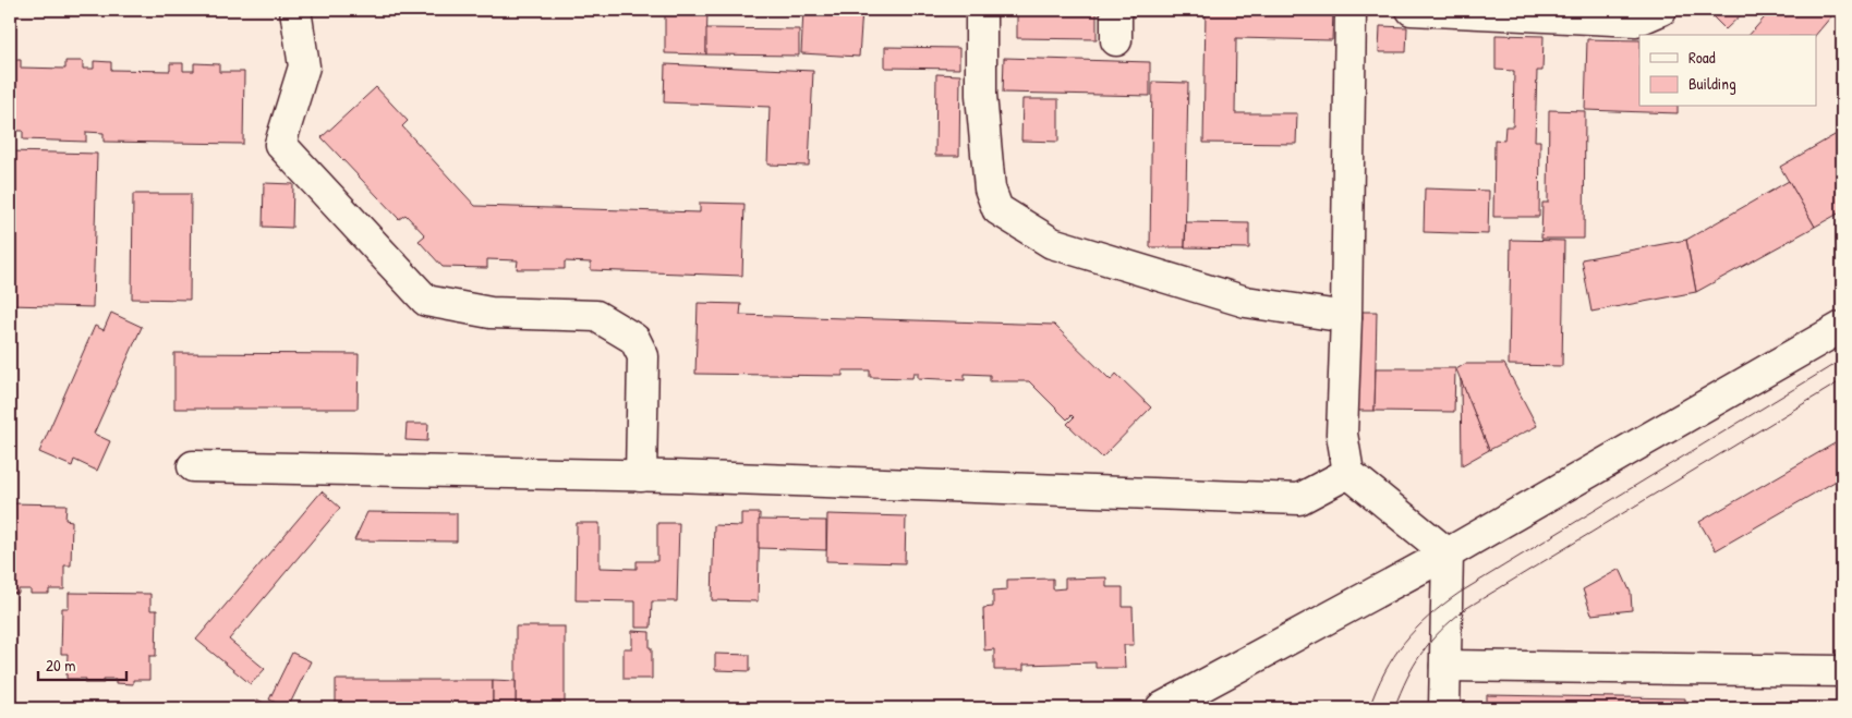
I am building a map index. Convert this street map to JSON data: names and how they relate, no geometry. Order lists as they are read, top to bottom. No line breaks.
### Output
{"legend":["Road","Building"],"scale_bar":"20 m"}
